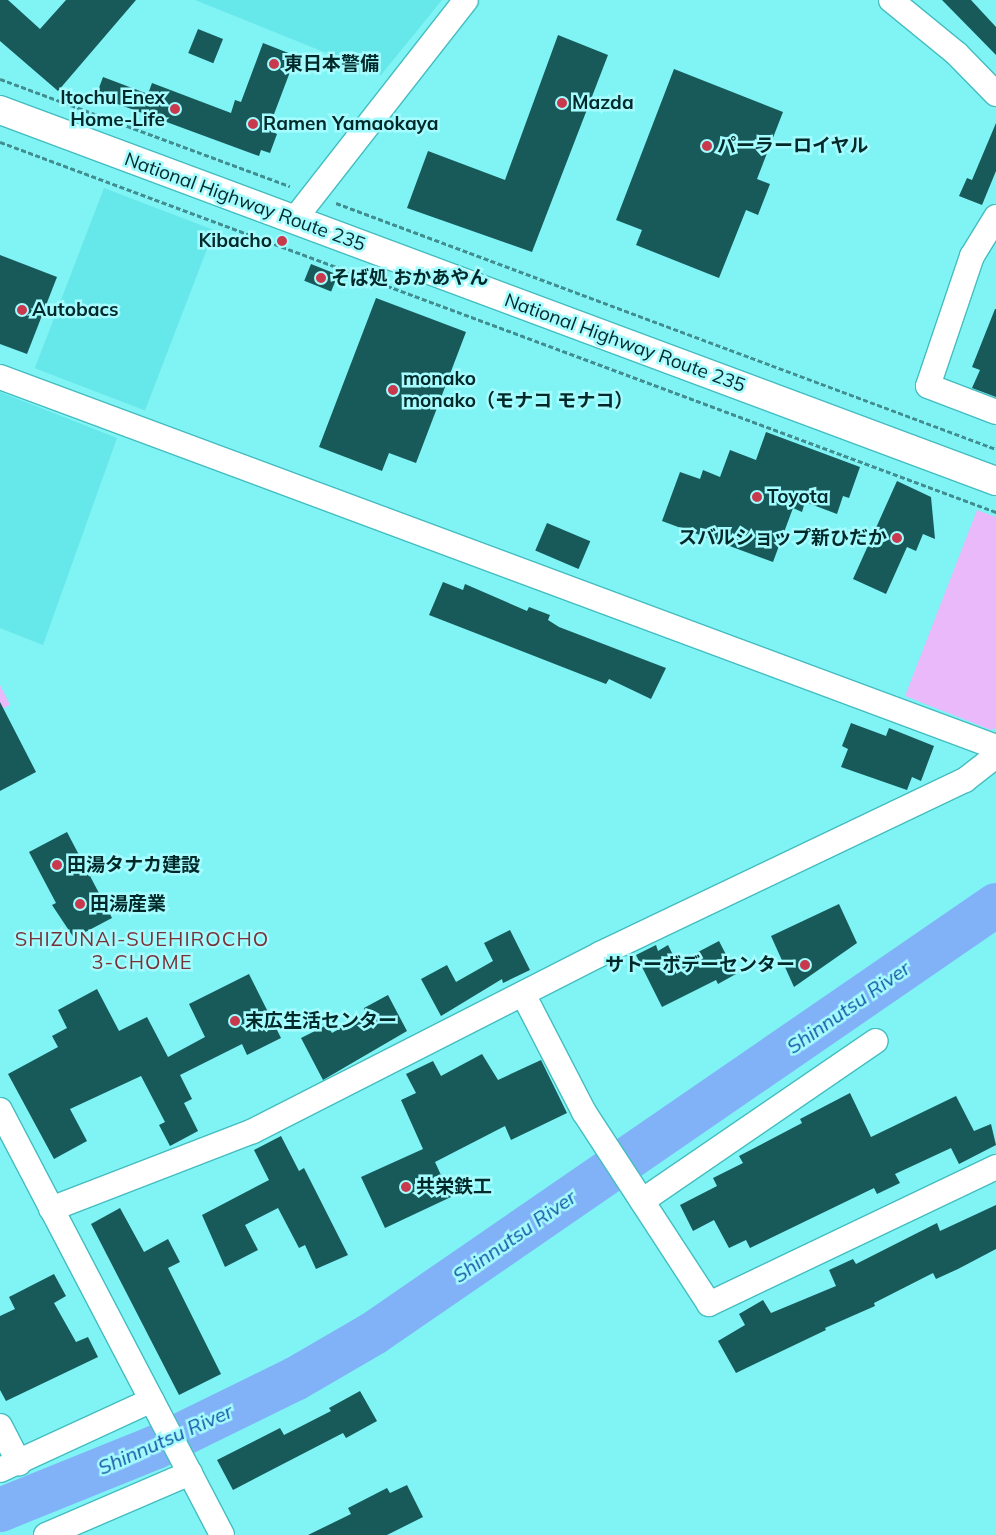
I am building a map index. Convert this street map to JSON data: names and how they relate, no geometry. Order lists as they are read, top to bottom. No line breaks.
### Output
{"streets":{"highway":["National Highway Route 235"]},"districts":["SHIZUNAI-SUEHIROCHO 3-CHOME"],"water":["Shinnutsu River"],"places":["東日本警備","Mazda","Itochu Enex Home-Life","Ramen Yamaokaya","パーラーロイヤル","Kibacho","そば処 おかあやん","Autobacs","monako monako（モナコ モナコ）","Toyota","スバルショップ新ひだか","田湯タナカ建設","田湯産業","サトーボデーセンター","末広生活センター","共栄鉄工"]}
